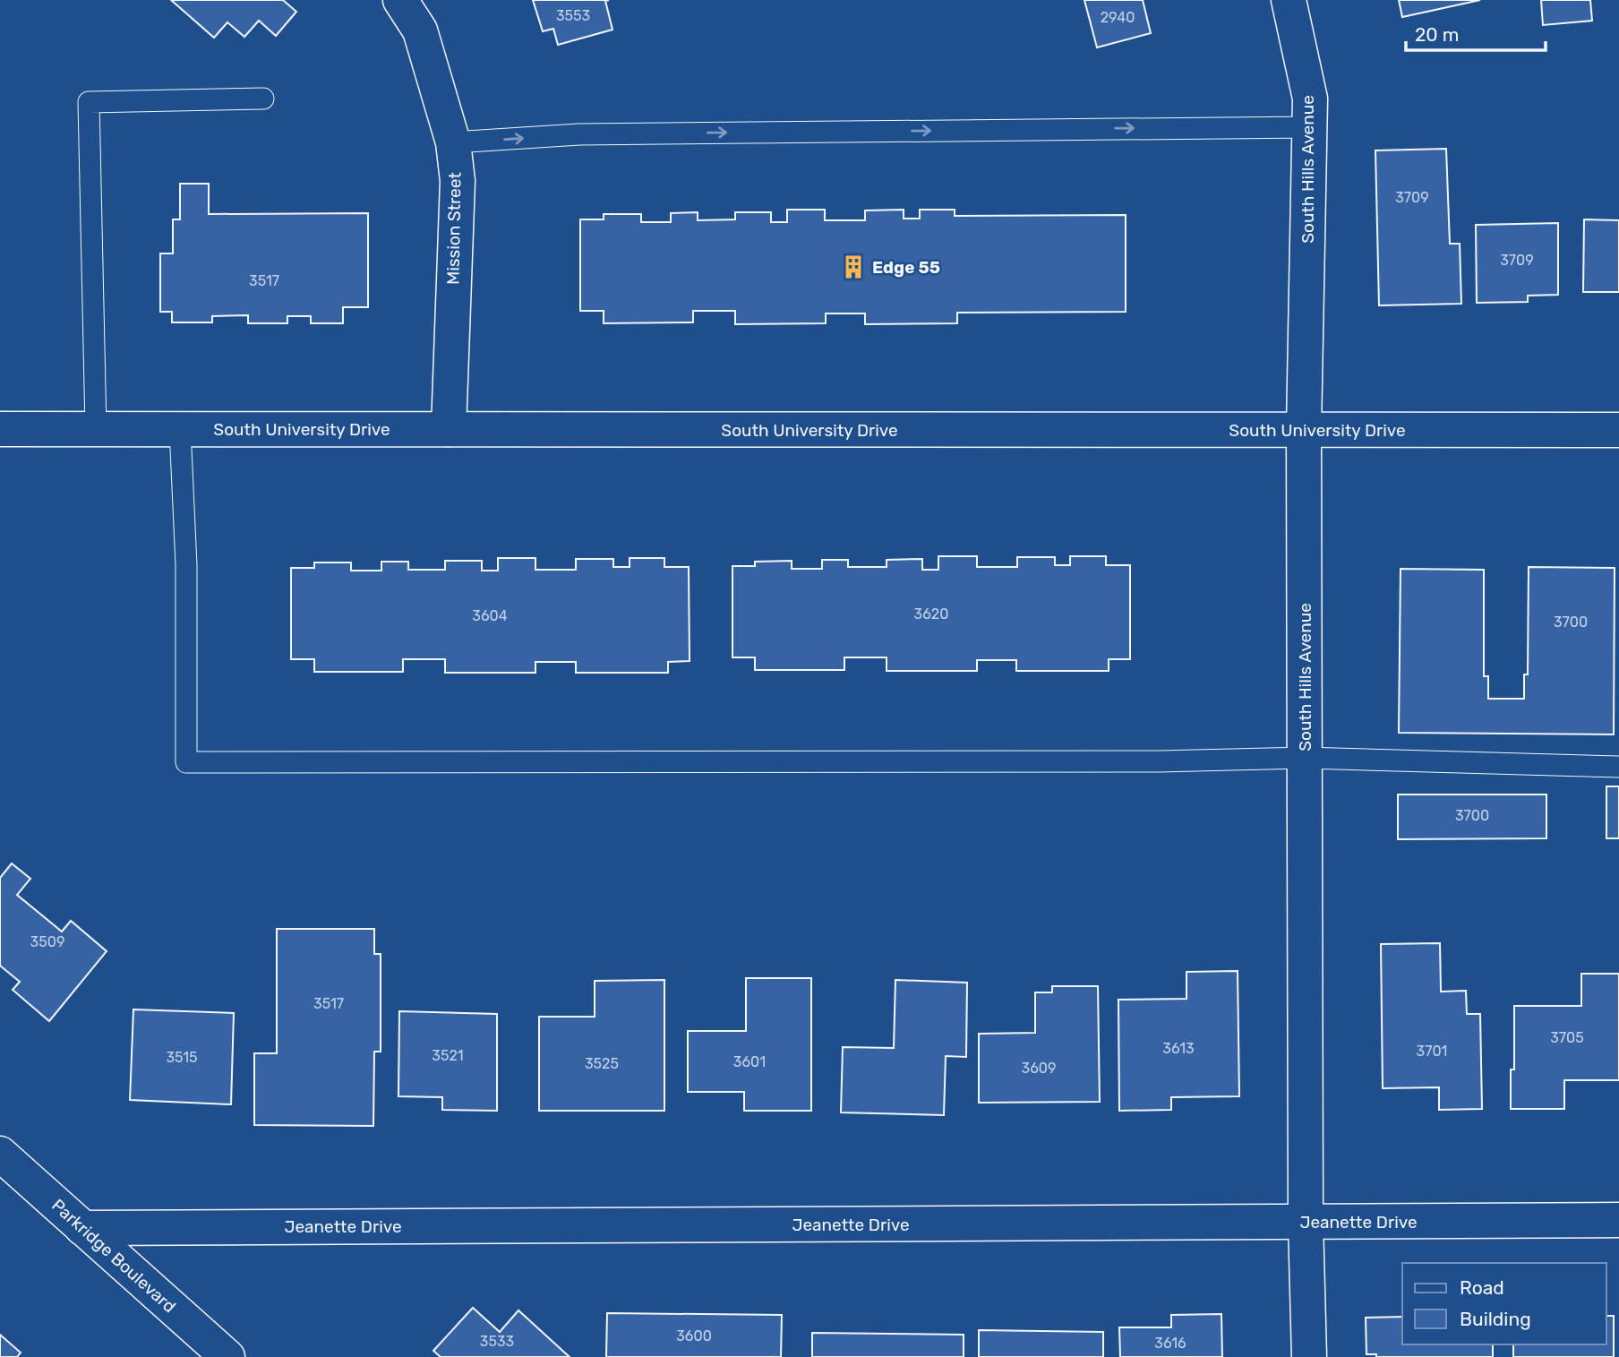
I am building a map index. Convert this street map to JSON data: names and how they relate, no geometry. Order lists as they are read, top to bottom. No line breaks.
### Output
{"streets":{"street":["South Hills Avenue","Mission Street","South University Drive","Jeanette Drive","Parkridge Boulevard"]},"crossings":[["South Hills Avenue","South University Drive"],["South Hills Avenue","Jeanette Drive"],["Mission Street","South University Drive"],["Jeanette Drive","Parkridge Boulevard"]],"places":{"building":["Edge 55"]},"house_numbers":["3553","2940","3709","3709","3517","3620","3604","3700","3700","3509","3517","3705","3613","3701","3521","3515","3601","3525","3609","3600","3533","3616"],"legend":["Road","Building"],"scale_bar":"20 m"}
